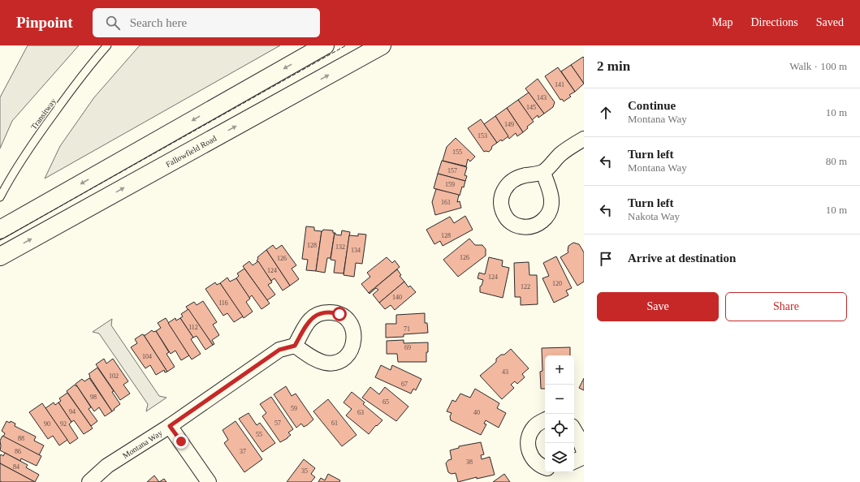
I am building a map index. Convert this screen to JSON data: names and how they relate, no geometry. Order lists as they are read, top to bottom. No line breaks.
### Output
{"streets":{"main road":["Fallowfield Road"],"street":["Montana Way"],"lane":["Transitway"]},"house_numbers":["141","143","145","149","153","155","157","159","161","128","128","132","134","126","126","124","124","120","122","140","116","112","71","69","104","43","102","67","98","65","59","94","63","40","57","61","90","92","55","88","86","37","38","84","35"],"page":{"header":"Pinpoint","search":"Search here","nav":["Map","Directions","Saved"],"heading":["2 min","Walk · 100 m"],"list":[["Continue","Montana Way","10 m"],["Turn left","Montana Way","80 m"],["Turn left","Nakota Way","10 m"],"Arrive at destination"],"buttons":["Save","Share"],"map_buttons":["+","−"]}}
